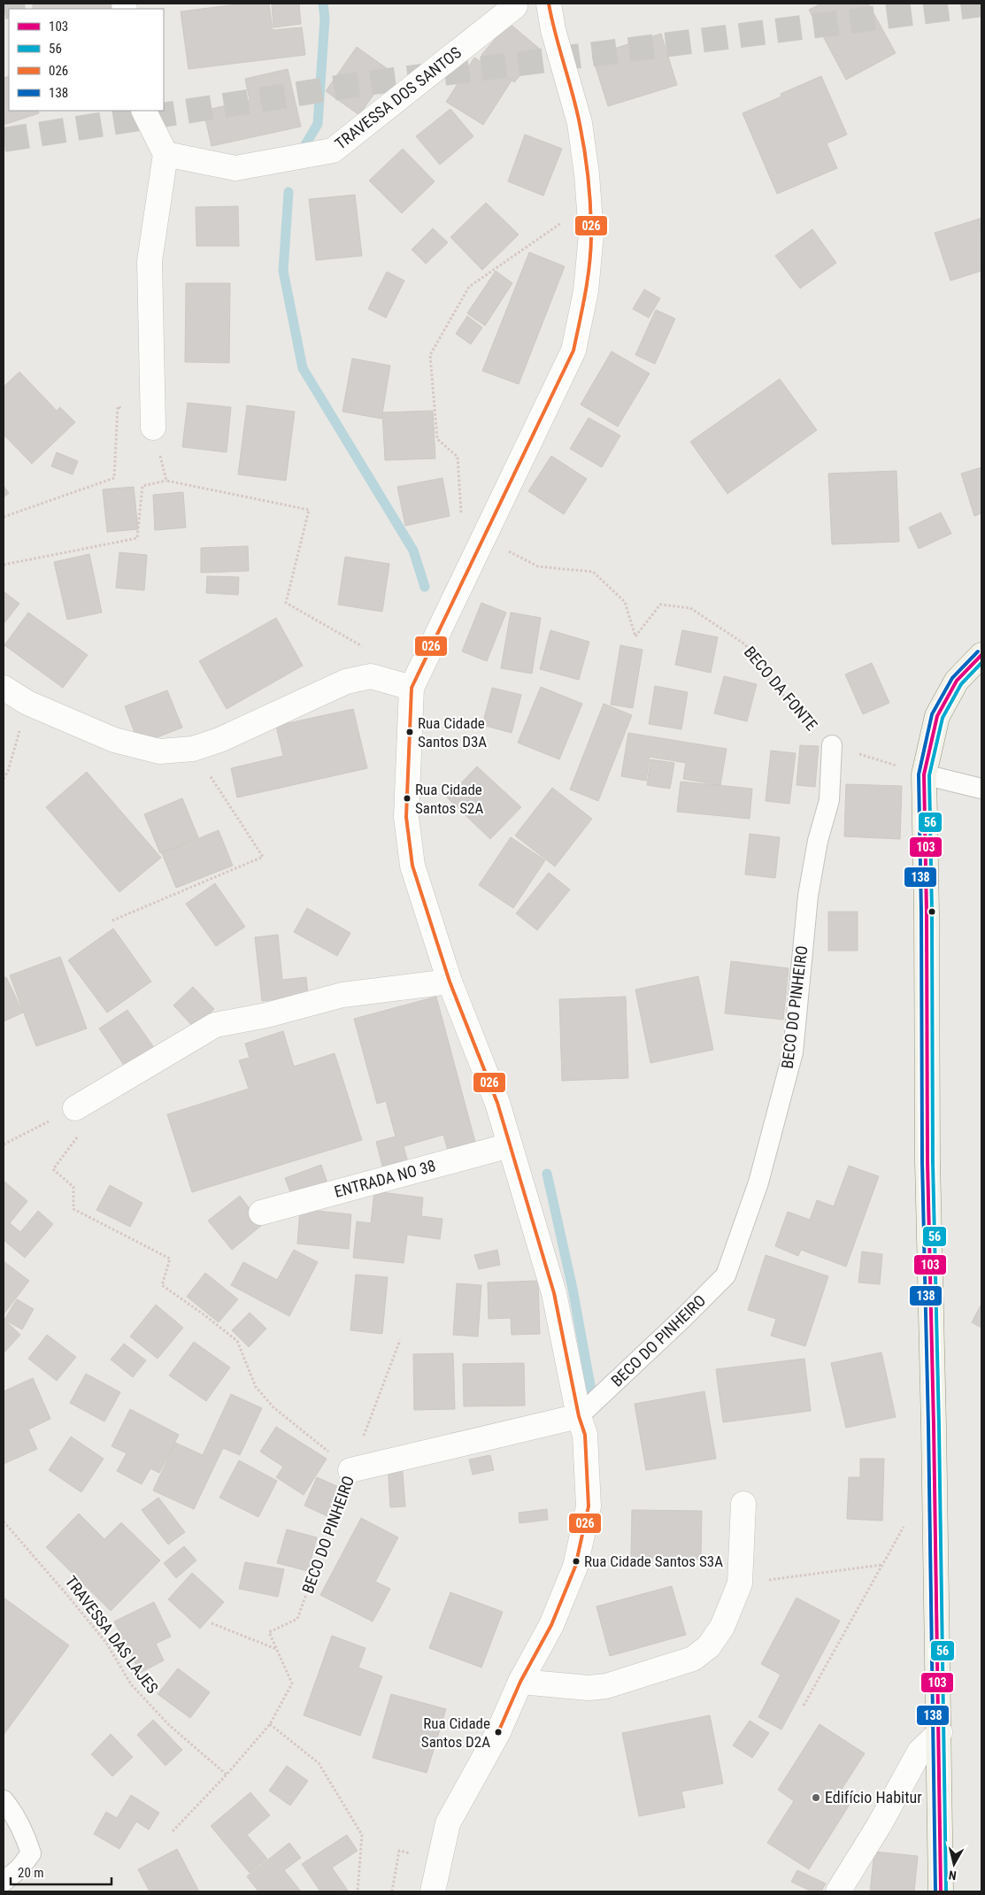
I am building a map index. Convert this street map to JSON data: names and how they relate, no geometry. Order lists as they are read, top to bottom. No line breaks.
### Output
{"streets":{"street":["TRAVESSA DOS SANTOS","BECO DO PINHEIRO","ENTRADA NO 38"],"path":["BECO DA FONTE","TRAVESSA DAS LAJES"]},"crossings":[["BECO DA FONTE","BECO DO PINHEIRO"]],"places":["Rua Cidade Santos D3A","Rua Cidade Santos S2A","Rua Cidade Santos S3A","Rua Cidade Santos D2A","Edifício Habitur"],"lines":["transit line 026","transit line 138","transit line 103","transit line 56"],"legend":["103","56","026","138"],"scale_bar":"20 m","north":"bottom"}
